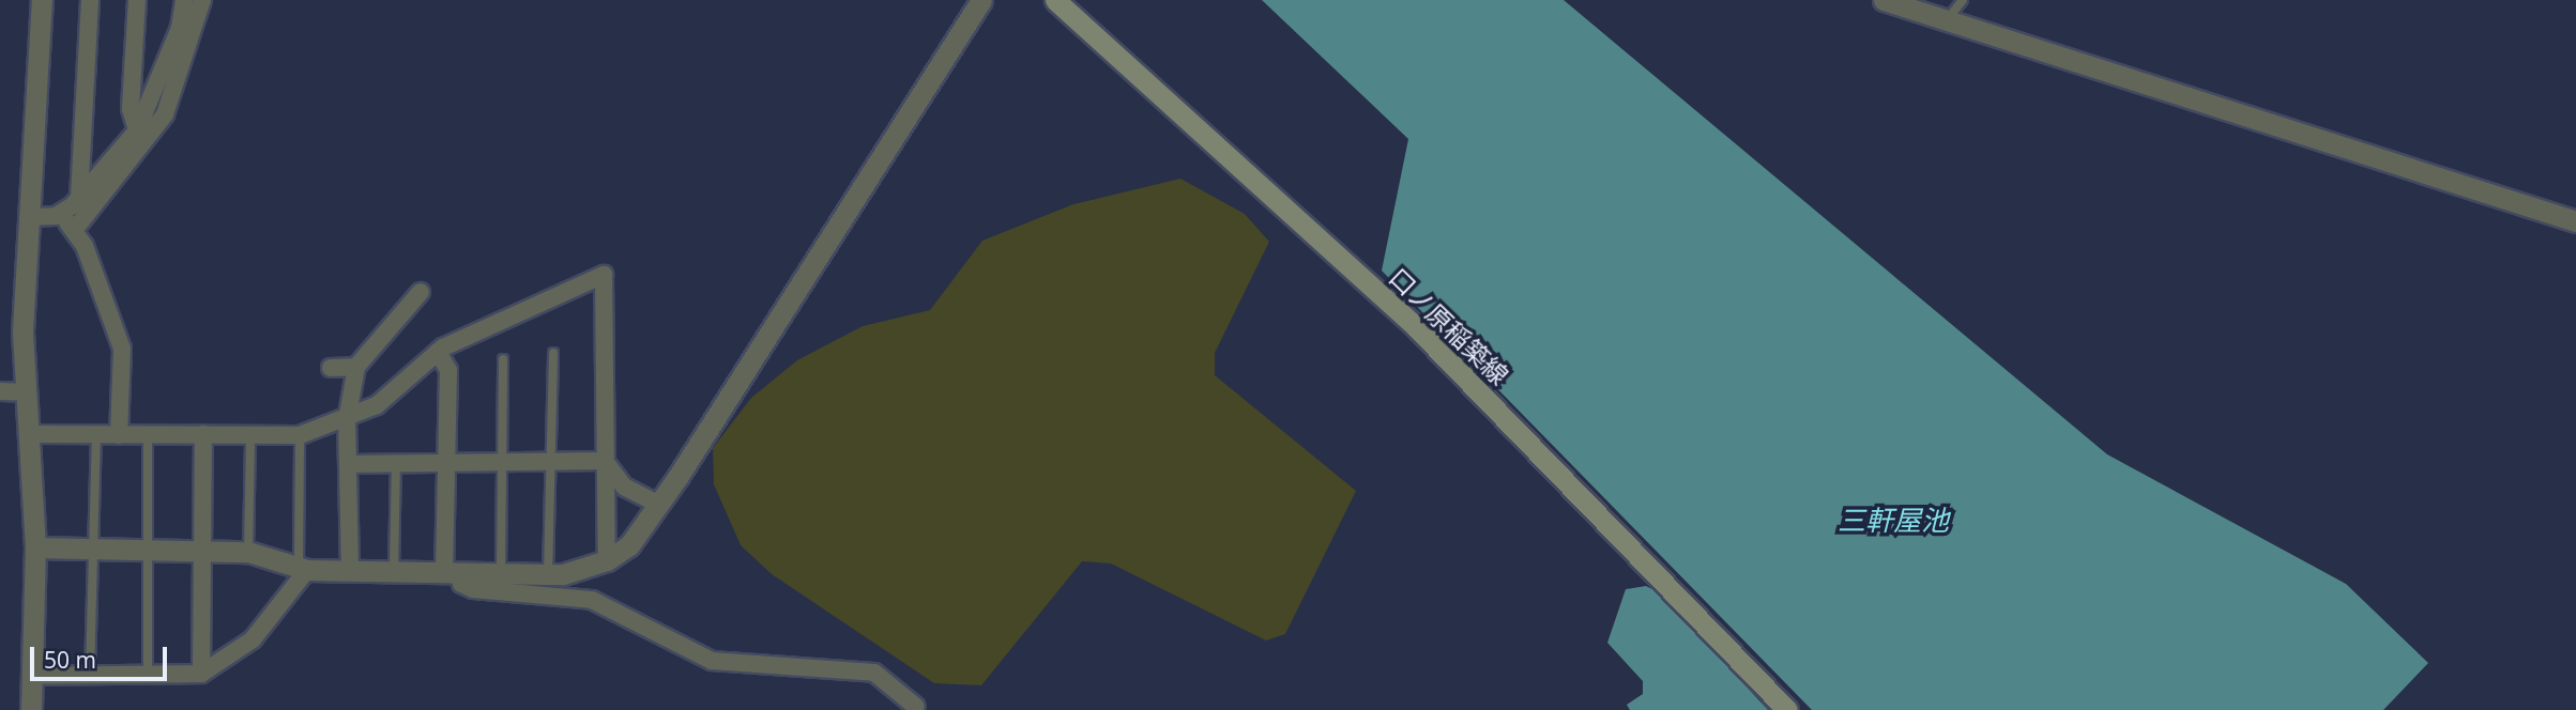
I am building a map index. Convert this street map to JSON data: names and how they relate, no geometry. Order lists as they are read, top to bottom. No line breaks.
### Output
{"streets":{"main road":["口ノ原稲築線"]},"water":["三軒屋池"],"scale_bar":"50 m"}
